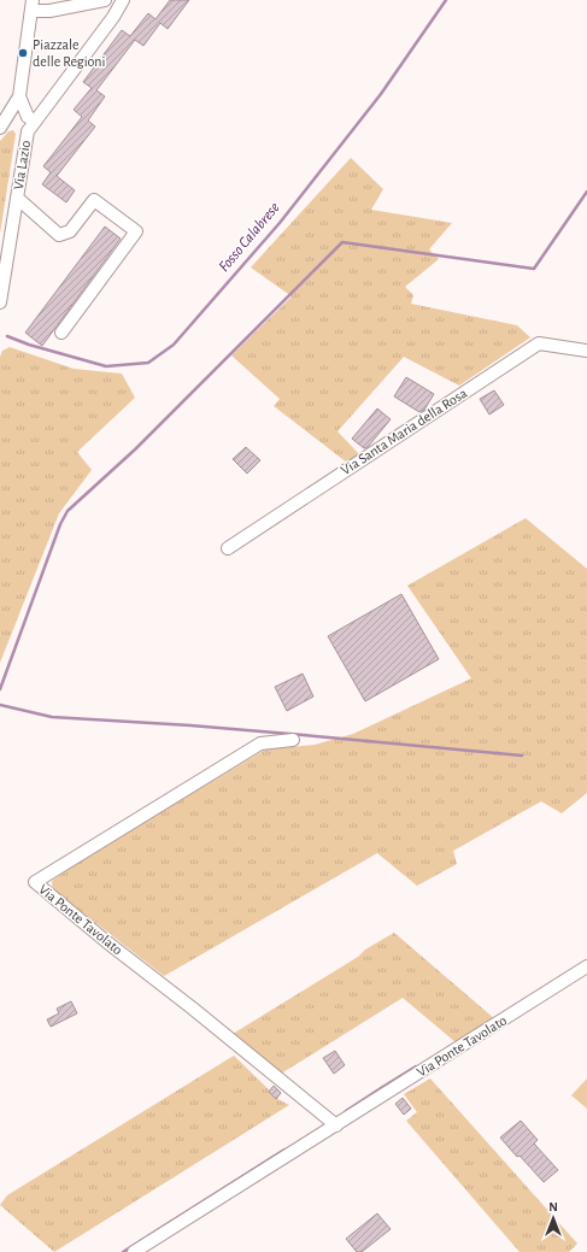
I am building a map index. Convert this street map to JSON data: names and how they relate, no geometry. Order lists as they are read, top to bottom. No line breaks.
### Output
{"streets":{"street":["Via Lazio","Via Santa Maria della Rosa","Via Ponte Tavolato"]},"water":["Fosso Calabrese"],"places":["Piazzale delle Regioni"],"north":"top"}
